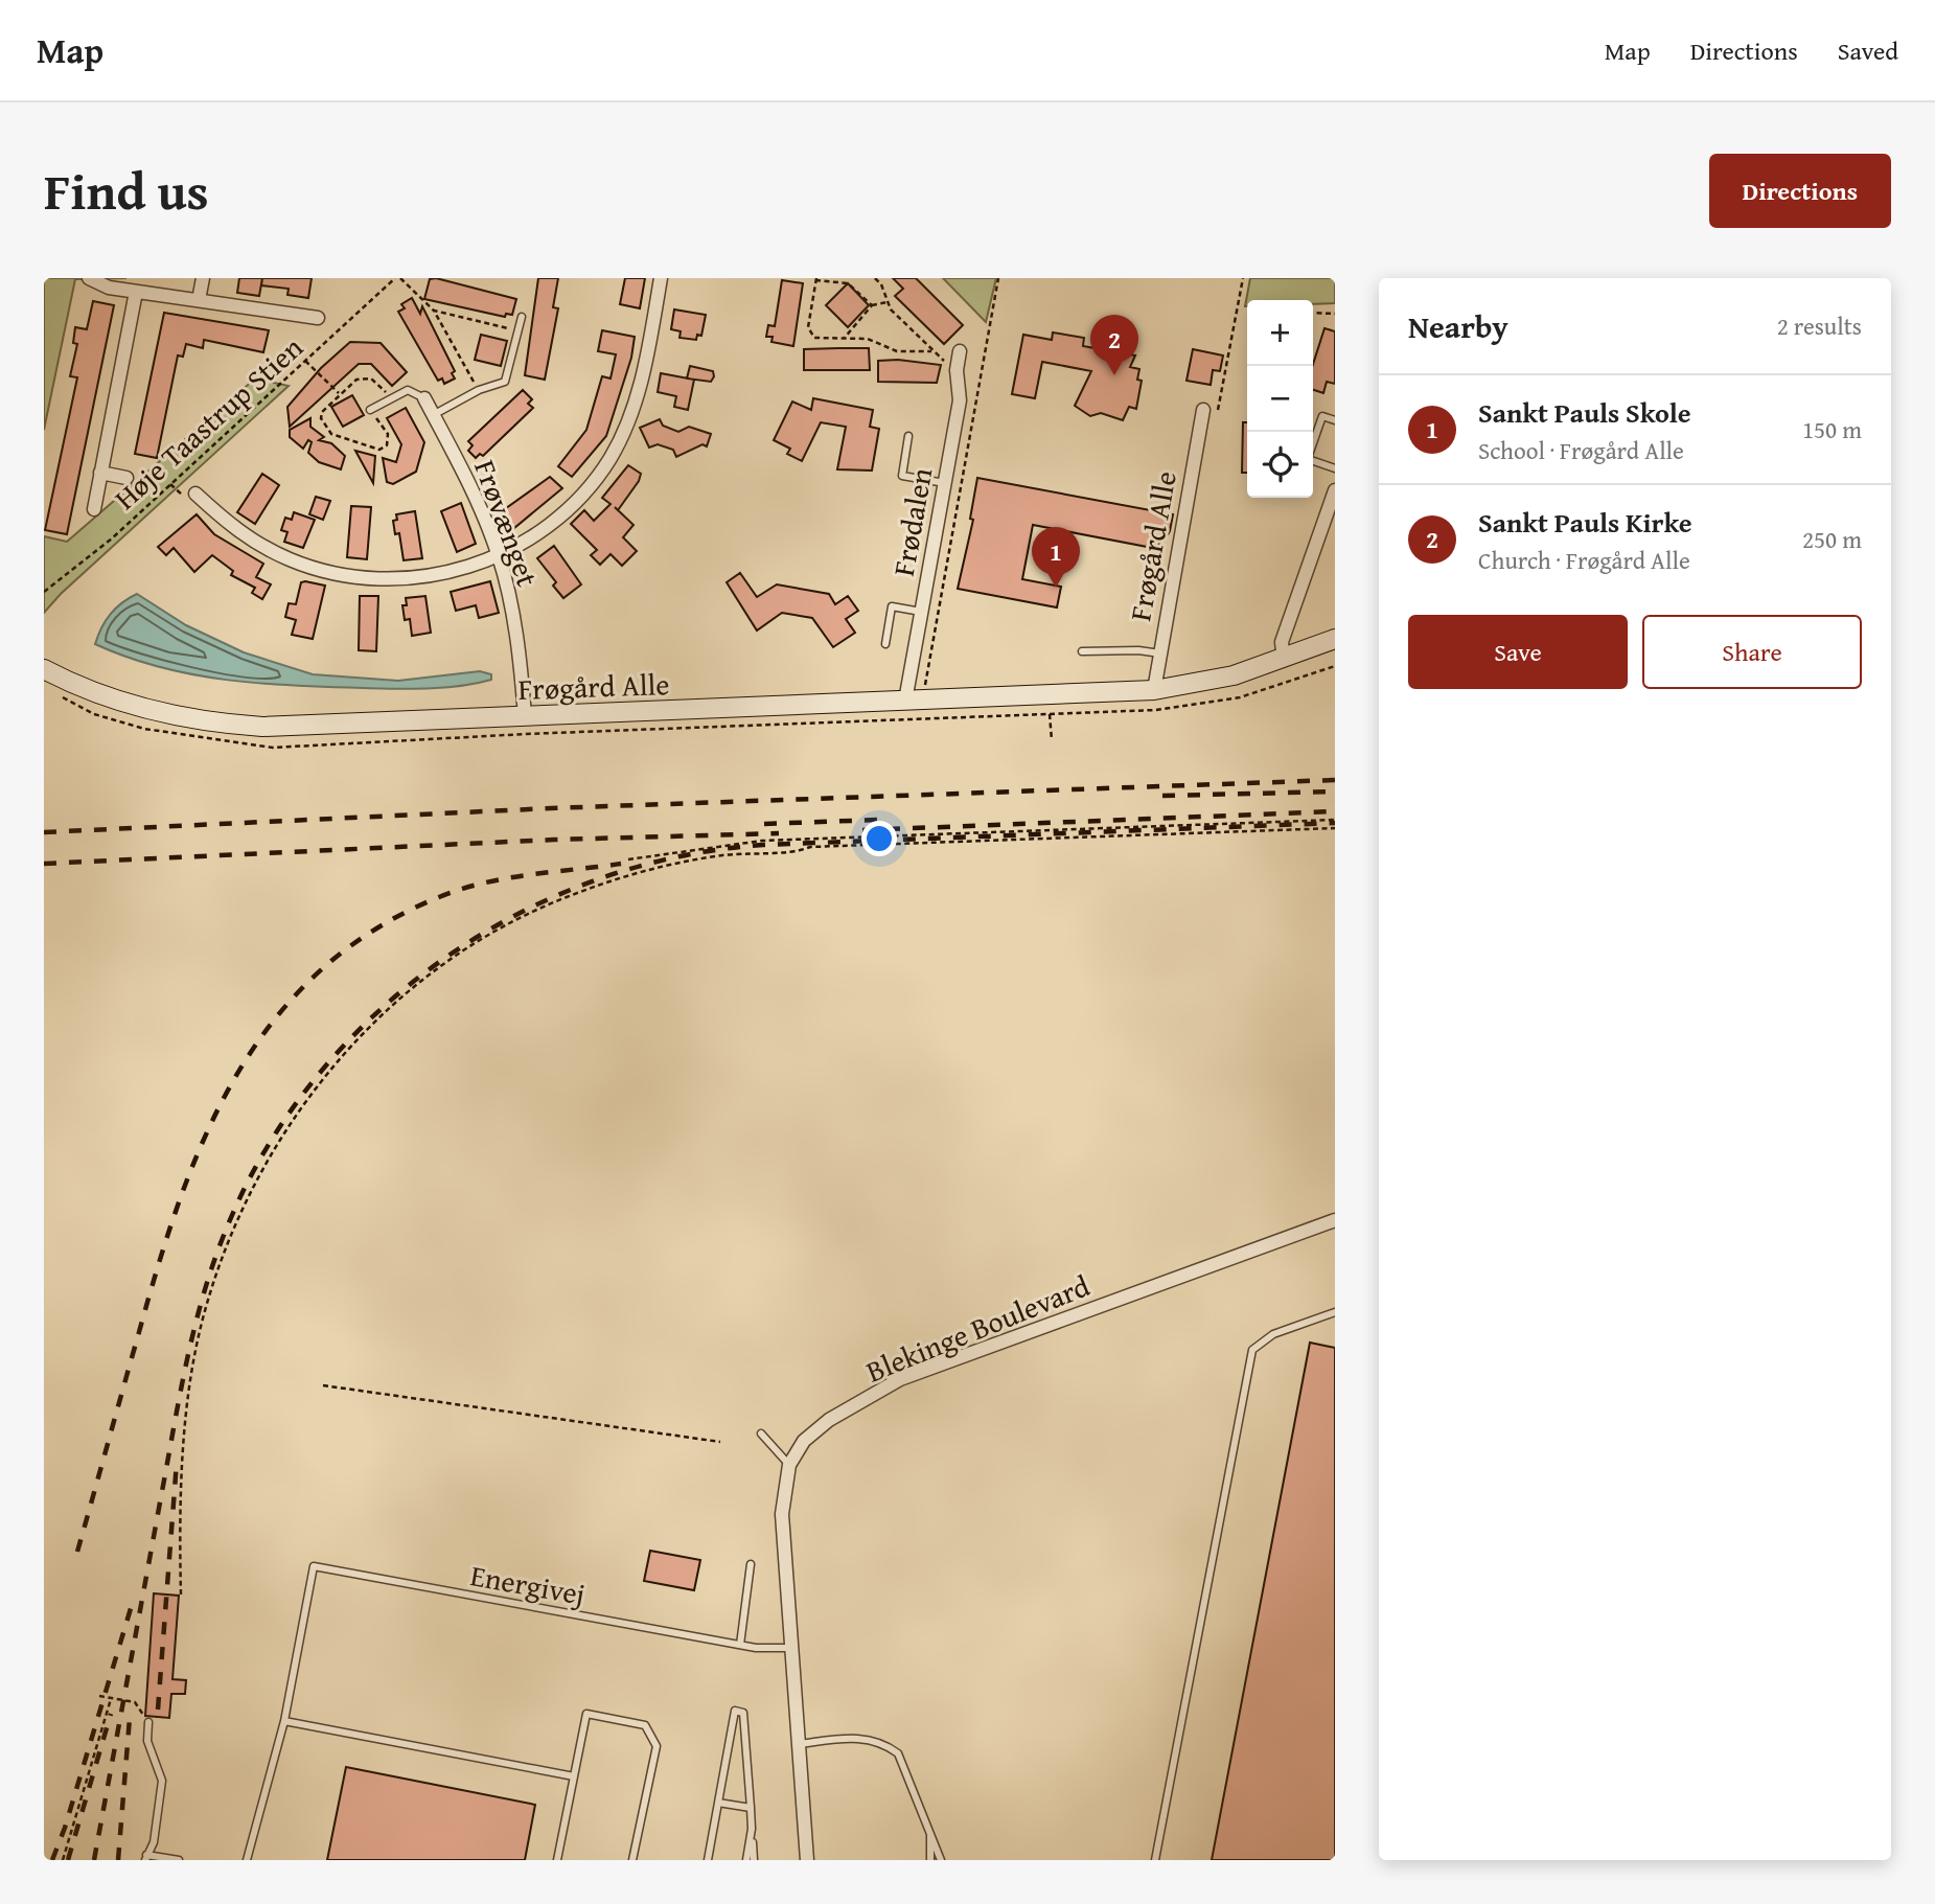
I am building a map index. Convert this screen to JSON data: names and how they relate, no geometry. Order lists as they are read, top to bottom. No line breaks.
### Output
{"streets":{"street":["Frødalen","Frøvænget","Frøgård Alle","Blekinge Boulevard"],"lane":["Energivej"],"path":["Høje Taastrup Stien"]},"crossings":[["Frødalen","Frøgård Alle"],["Frøvænget","Frøgård Alle"],["Blekinge Boulevard","Energivej"]],"page":{"header":"Map","nav":["Map","Directions","Saved"],"title":"Find us","buttons":["Directions",["Save","Share"]],"heading":["Nearby","2 results"],"map_buttons":["+","−"],"pins":["2","1"],"list":[{"mark":"1","name":"Sankt Pauls Skole","note":"School · Frøgård Alle","value":"150 m"},{"mark":"2","name":"Sankt Pauls Kirke","note":"Church · Frøgård Alle","value":"250 m"}]}}
